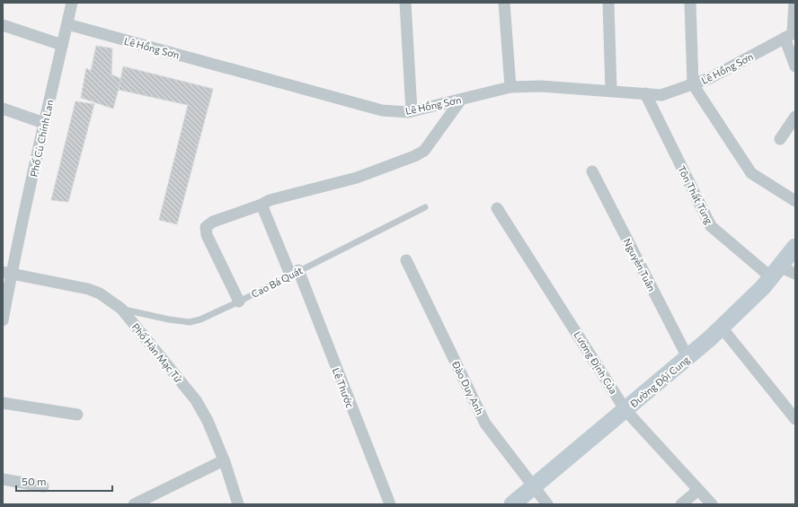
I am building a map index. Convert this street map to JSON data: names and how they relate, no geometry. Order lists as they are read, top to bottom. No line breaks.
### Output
{"streets":{"main road":["Đường Đội Cung"],"street":["Lê Hồng Sơn","Phố Cù Chính Lan","Tôn Thất Tùng","Nguyễn Tuân","Phố Hàn Mạc Tử","Lương Định Của","Lê Thước","Đào Duy Anh"],"lane":["Cao Bá Quát"]},"crossings":[["Lê Hồng Sơn","Phố Cù Chính Lan"],["Lê Hồng Sơn","Tôn Thất Tùng"],["Phố Cù Chính Lan","Phố Hàn Mạc Tử"],["Tôn Thất Tùng","Đường Đội Cung"],["Nguyễn Tuân","Đường Đội Cung"],["Cao Bá Quát","Phố Hàn Mạc Tử"],["Cao Bá Quát","Lê Thước"],["Lương Định Của","Đường Đội Cung"],["Đường Đội Cung","Đào Duy Anh"]],"scale_bar":"50 m"}
